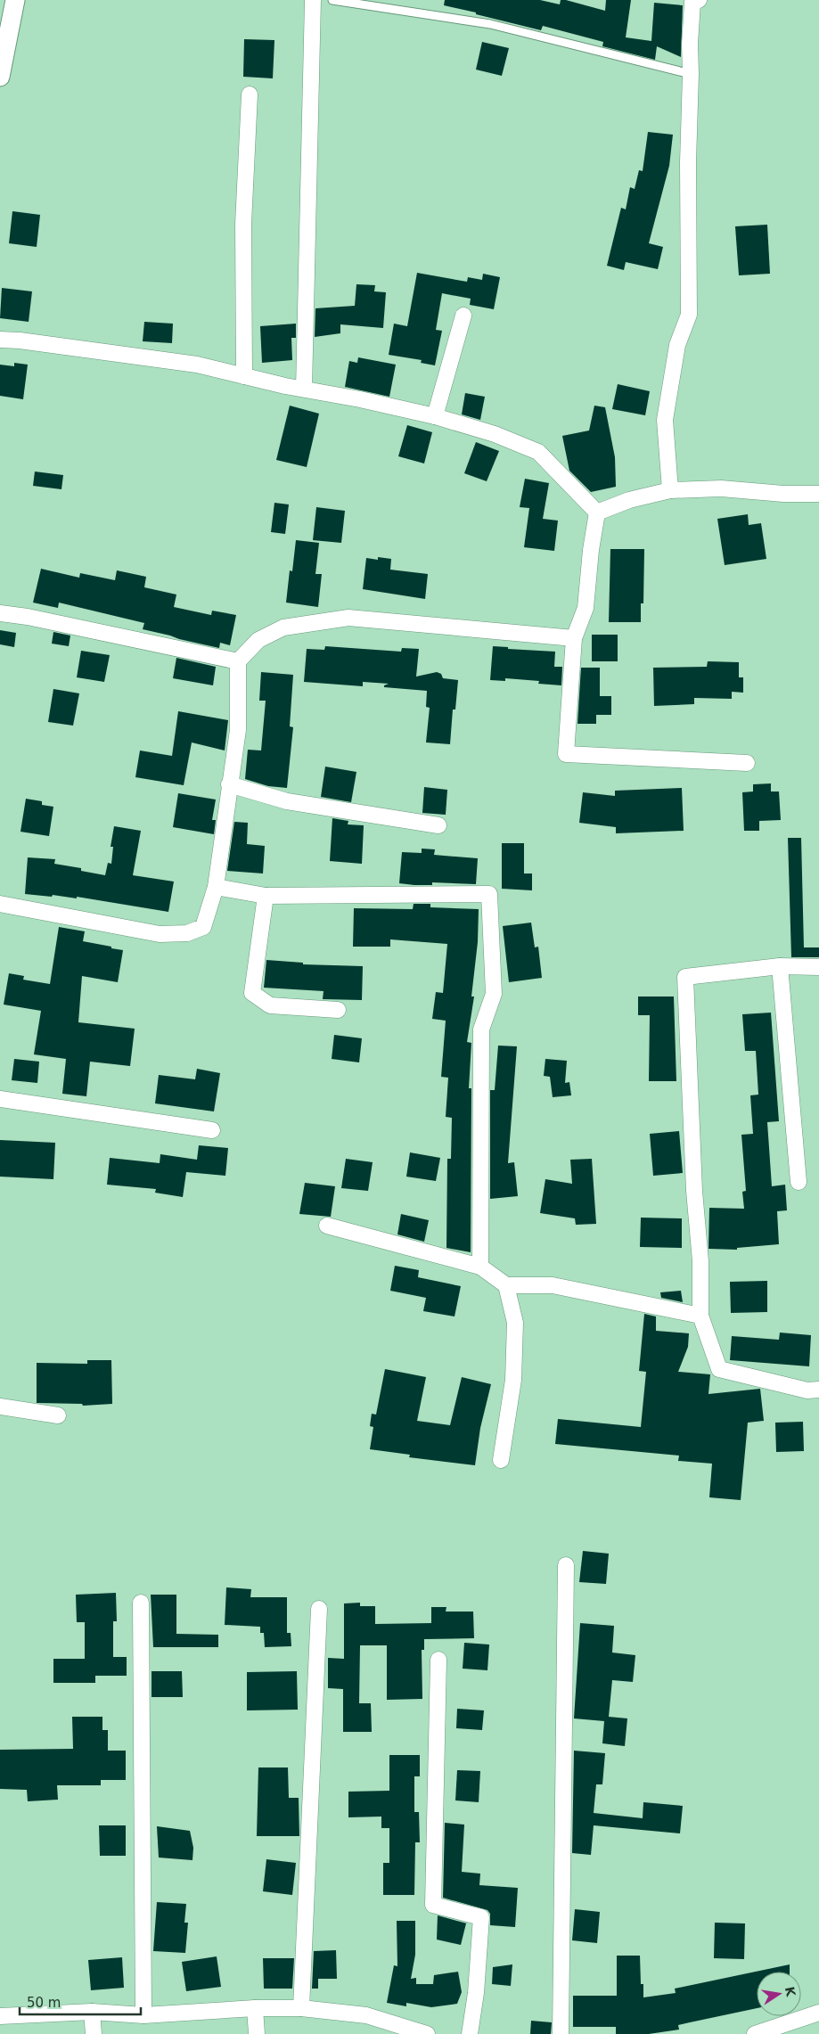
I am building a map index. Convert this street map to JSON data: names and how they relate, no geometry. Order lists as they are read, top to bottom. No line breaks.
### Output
{"scale_bar":"50 m","north":"right"}
